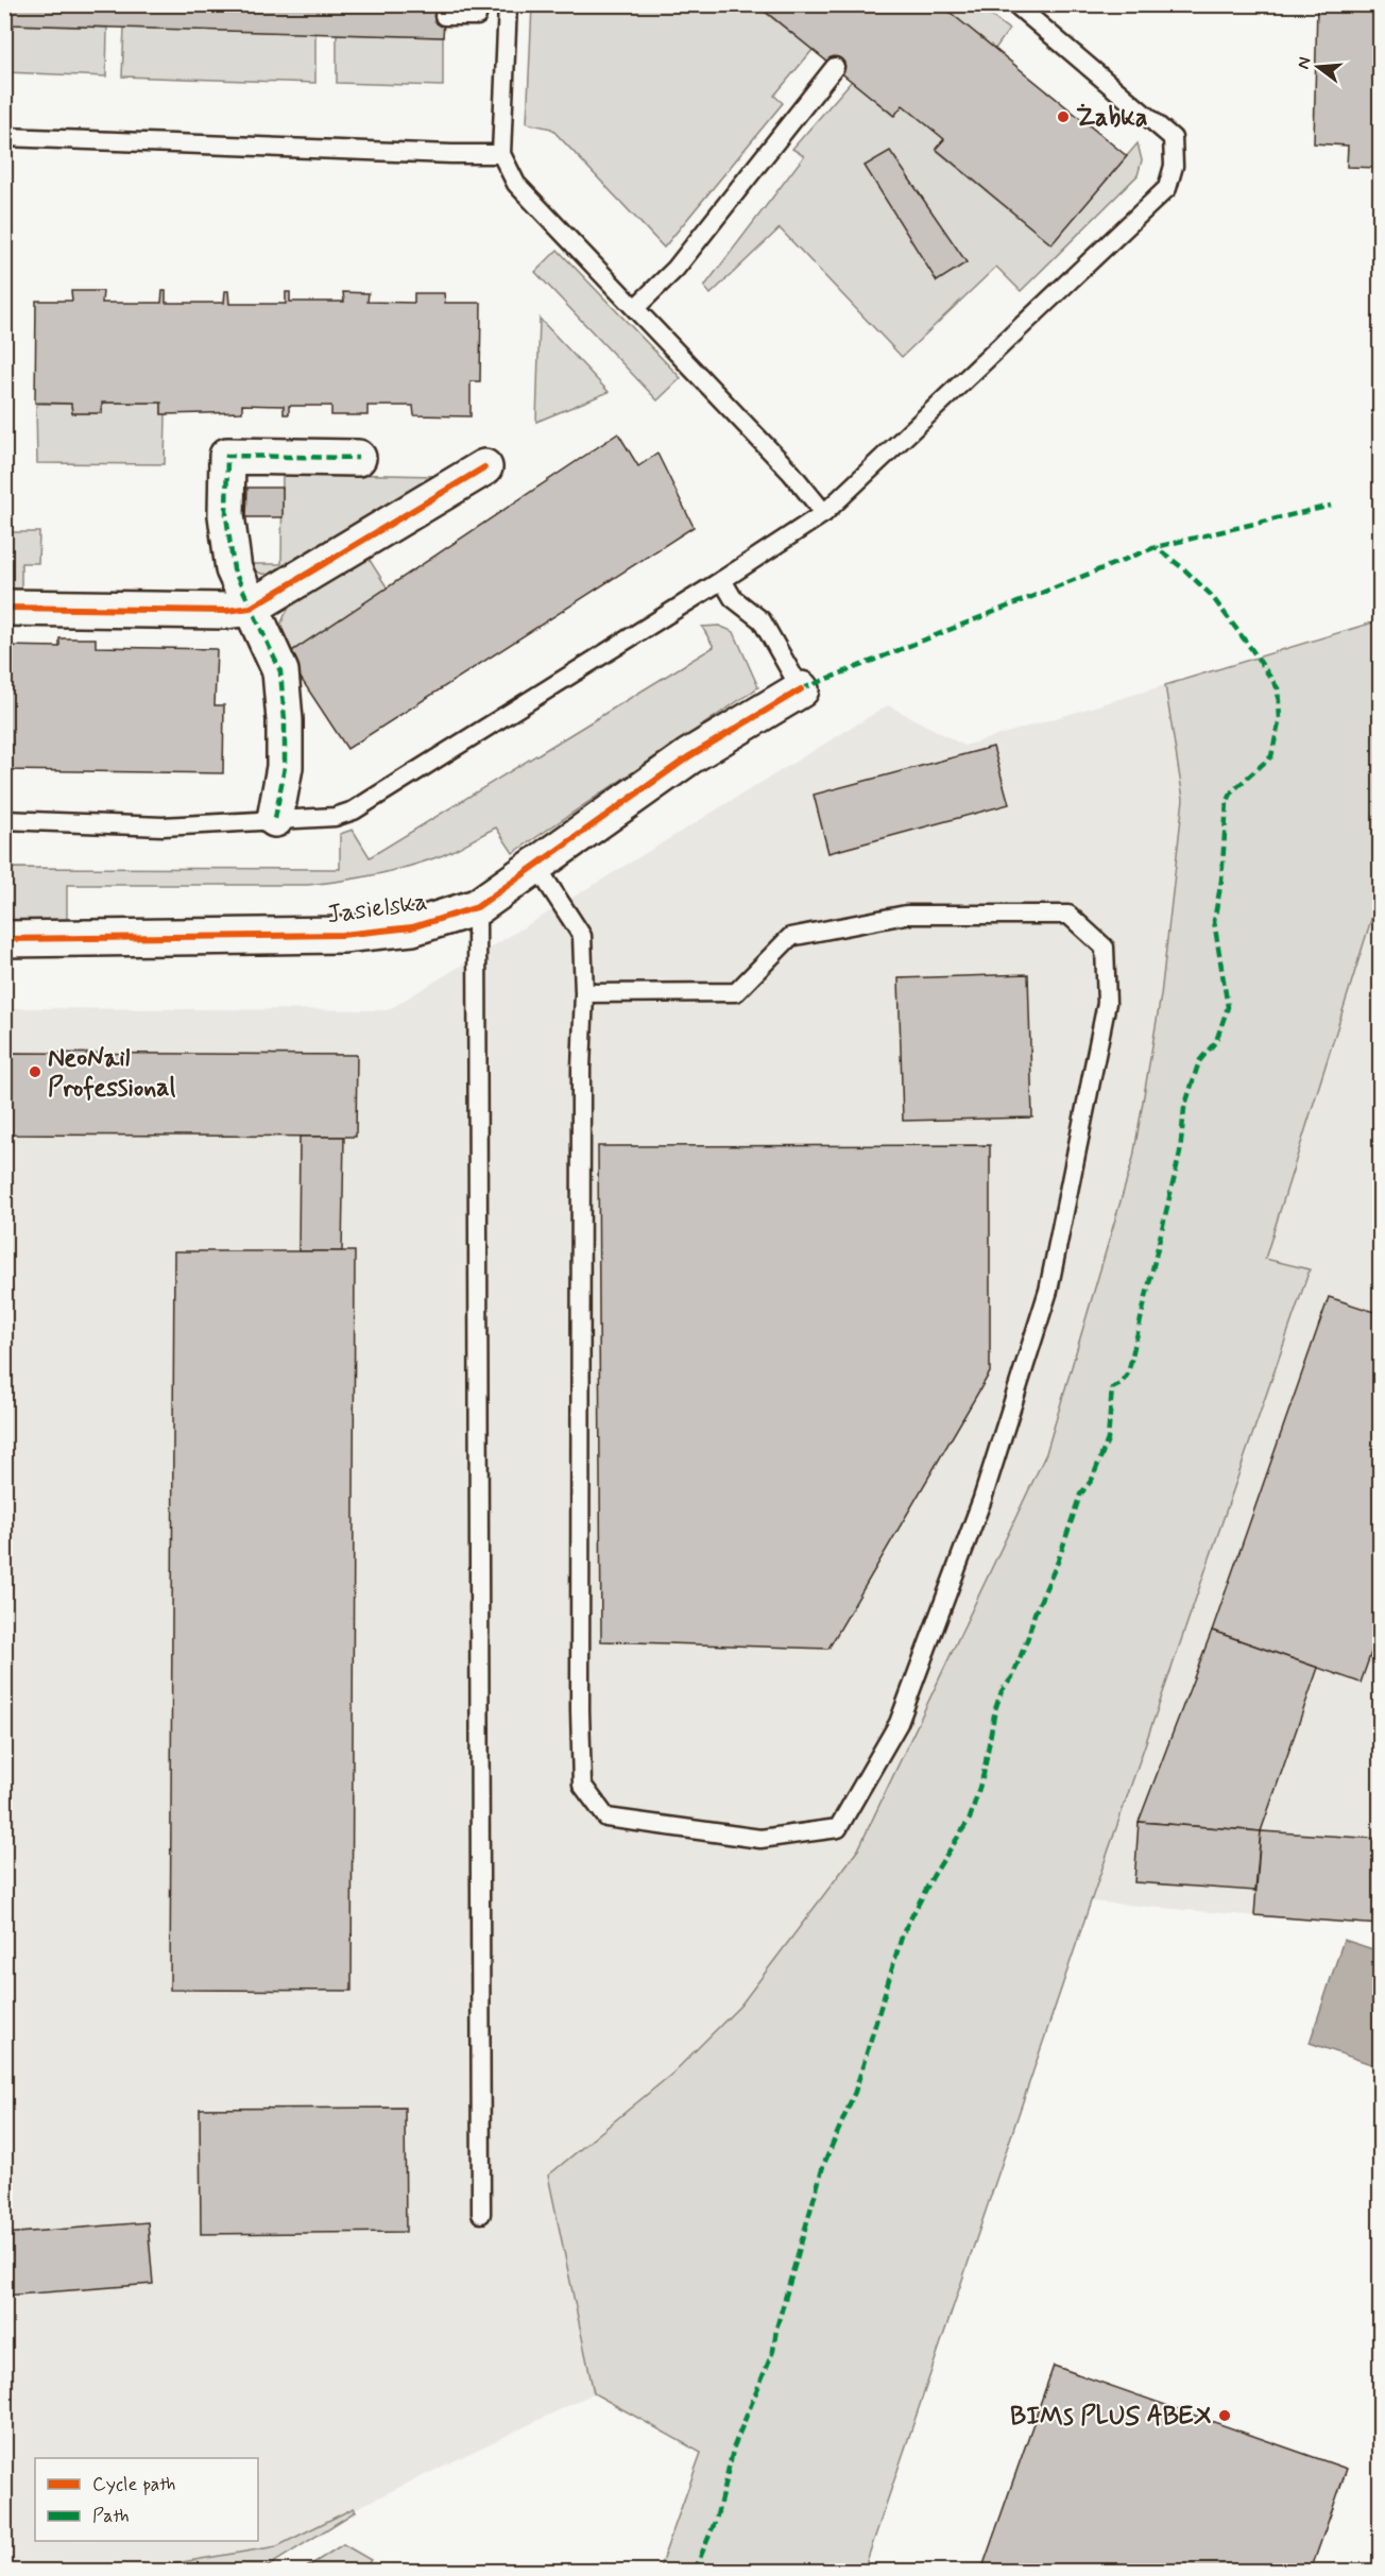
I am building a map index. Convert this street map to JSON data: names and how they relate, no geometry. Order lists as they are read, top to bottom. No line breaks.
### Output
{"streets":{"street":["Jasielska"]},"places":["Żabka","NeoNail Professional","BIMs PLUS ABEX"],"legend":["Cycle path","Path"],"north":"left"}
